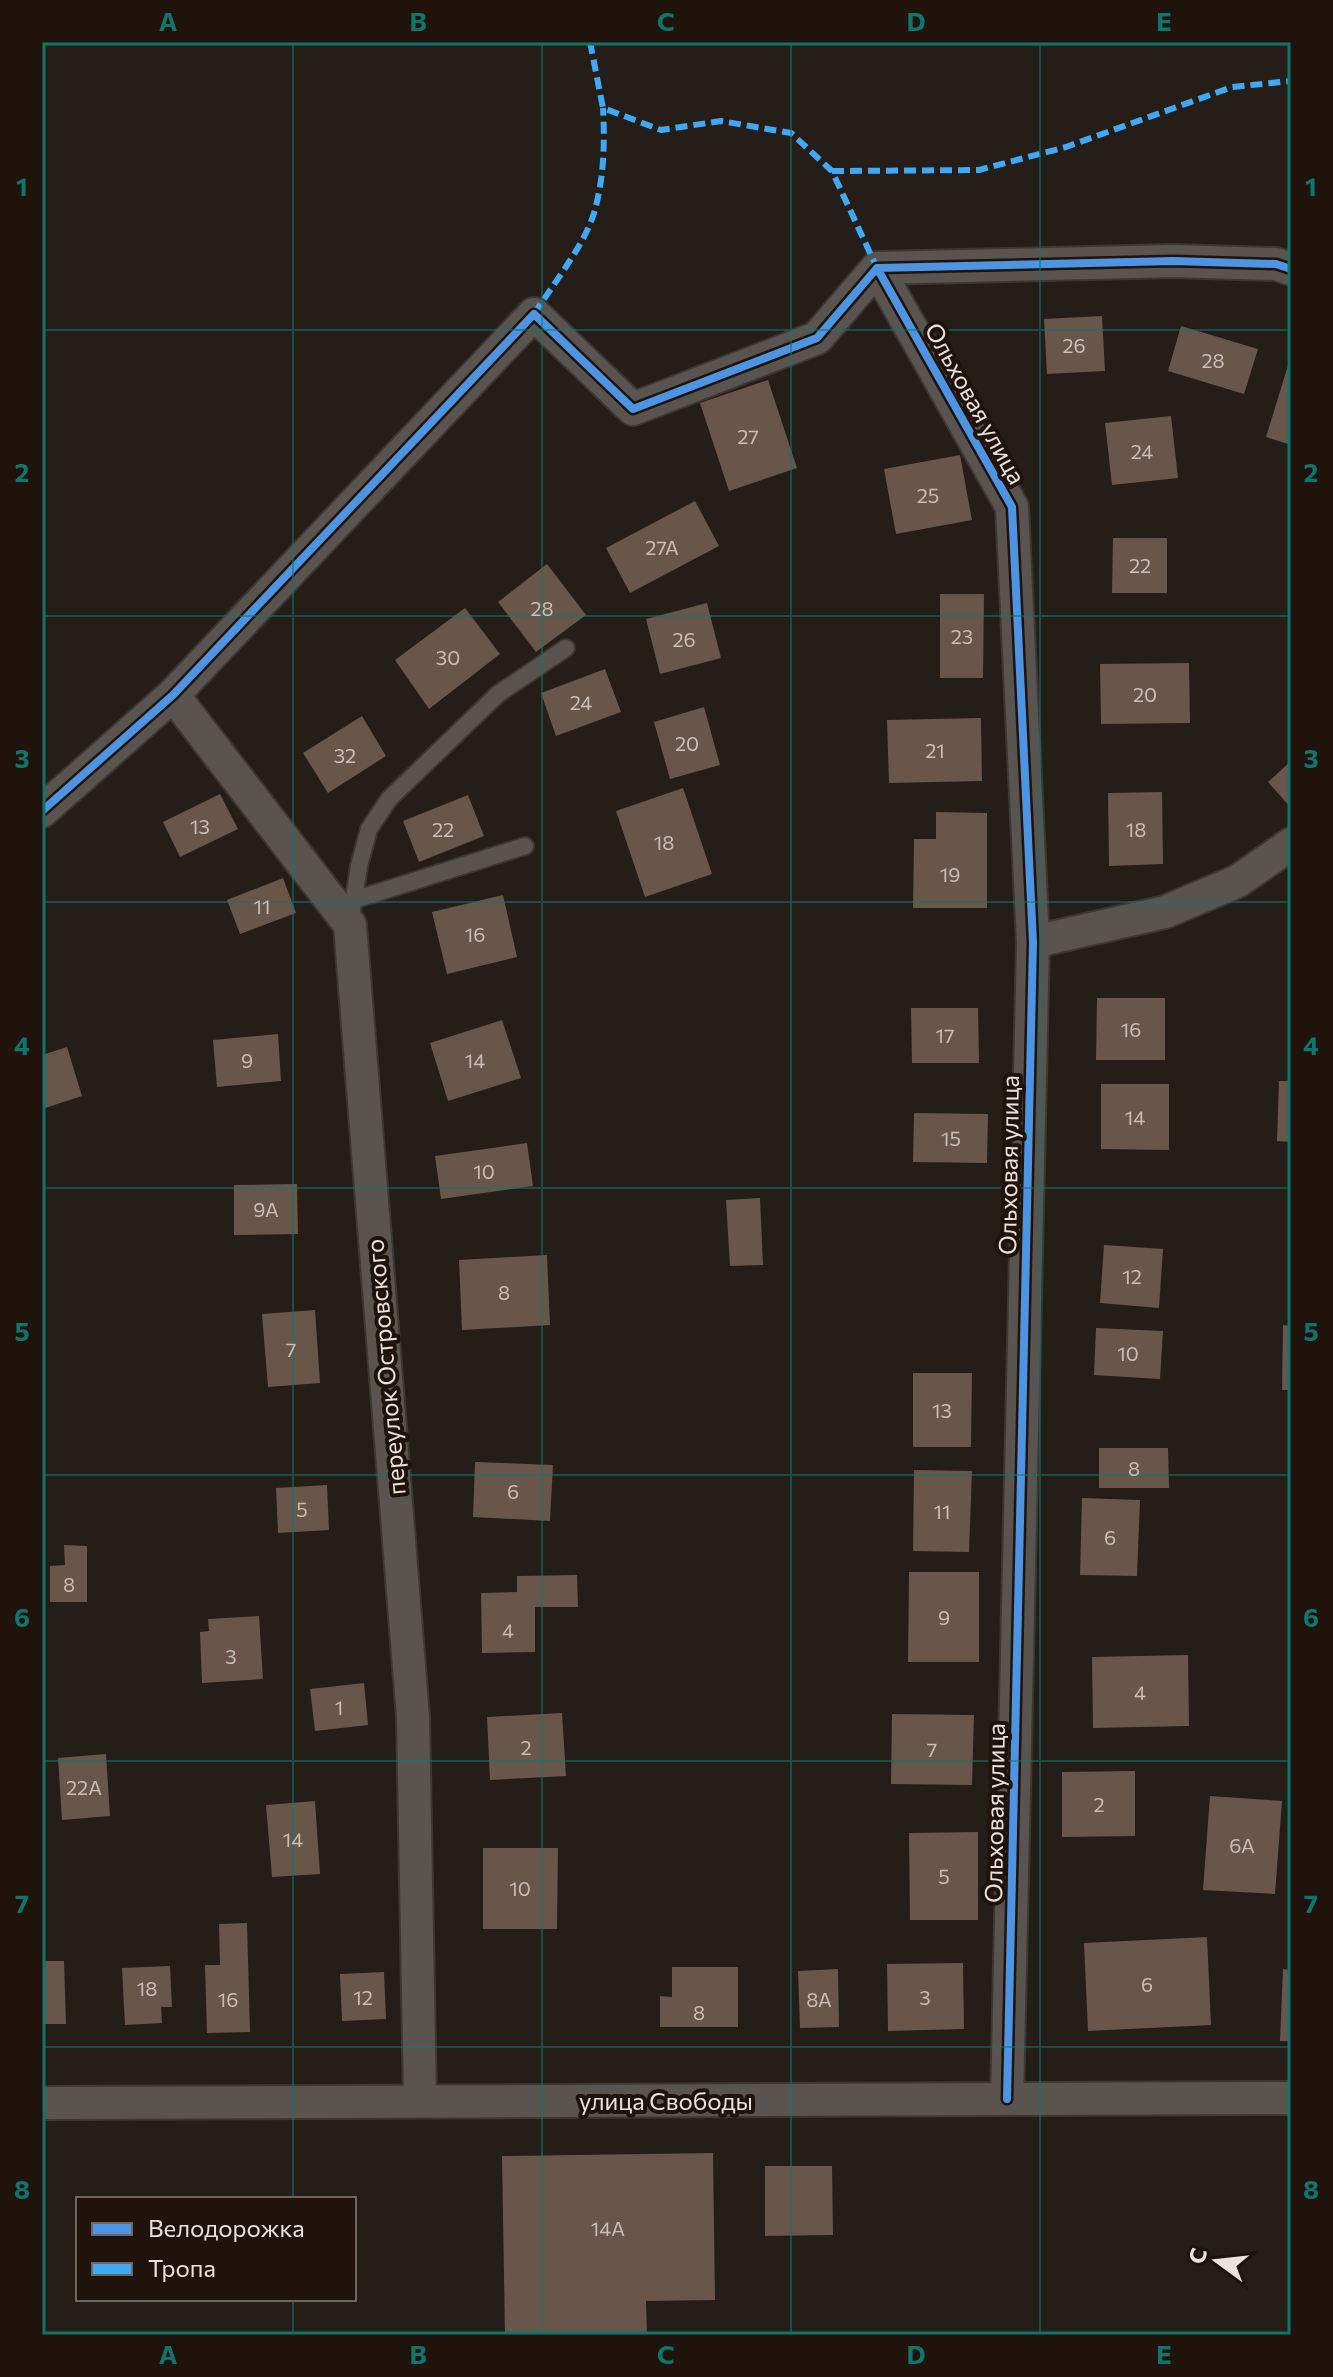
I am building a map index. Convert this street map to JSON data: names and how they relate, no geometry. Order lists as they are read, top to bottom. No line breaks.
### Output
{"streets":{"street":["Ольховая улица","переулок Островского","улица Свободы"]},"crossings":[["Ольховая улица","улица Свободы"],["переулок Островского","улица Свободы"]],"house_numbers":["26","28","27","24","25","27А","22","28","23","26","30","20","24","20","21","32","13","22","18","18","19","11","16","16","17","9","14","14","15","10","9А","12","8","7","10","13","8","6","5","11","6","8","9","4","3","4","1","2","7","22А","2","14","6А","5","10","6","18","12","3","16","8А","8","14А"],"legend":["Велодорожка","Тропа"],"north":"left","grid":{"columns":["A","B","C","D","E"],"rows":["1","2","3","4","5","6","7","8"]}}
